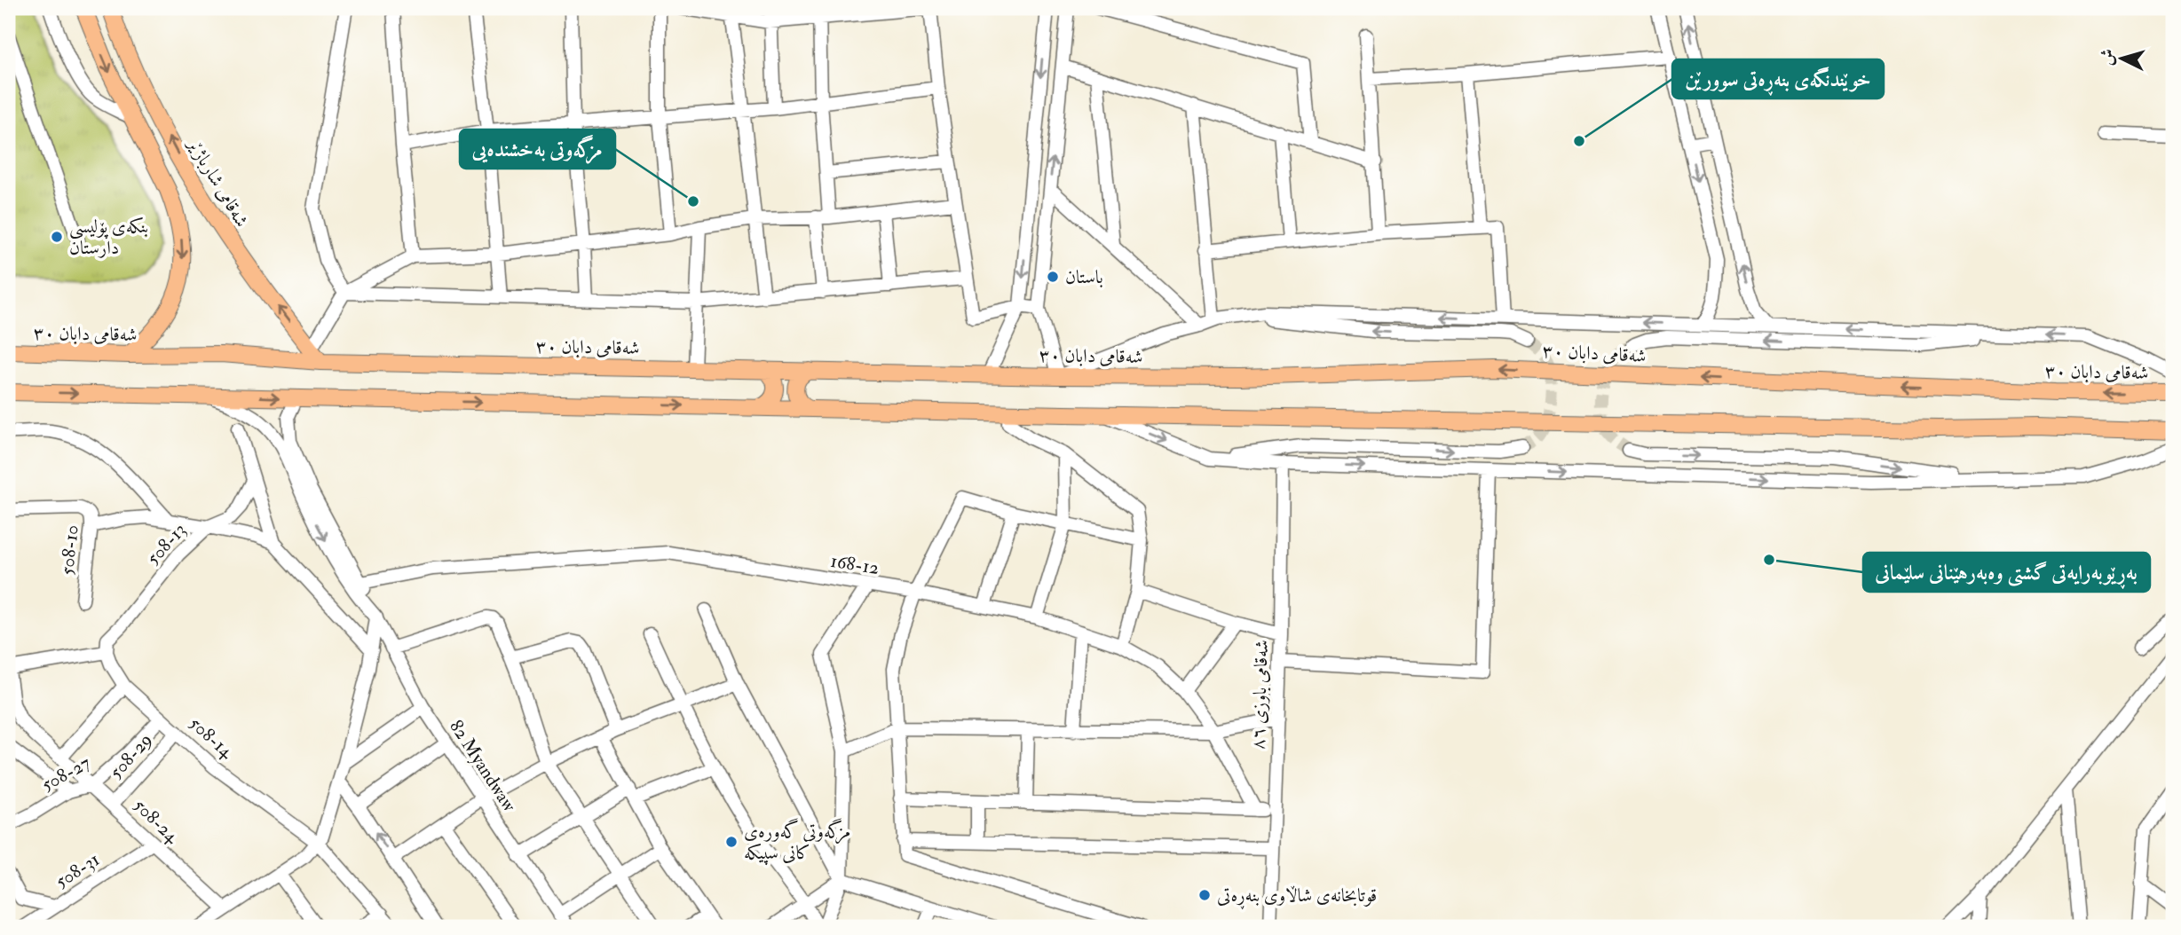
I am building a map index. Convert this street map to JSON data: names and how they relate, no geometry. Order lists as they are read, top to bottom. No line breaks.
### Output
{"streets":{"main road":["شەقامی شارباژێر","شەقامی دابان ٣٠"],"street":["508-13","508-10","168-12","شەقامی باوزی ٨٦","508-14","508-29","82 Myandwaw","508-27","508-24","508-31"]},"crossings":[["شەقامی شارباژێر","شەقامی دابان ٣٠"],["508-13","508-14"],["508-14","508-29"],["508-14","508-27"],["508-29","508-24"],["508-27","508-24"],["508-24","508-31"]],"one_way":["شەقامی شارباژێر"],"places":["خوێندنگەی بنەڕەتی سوورێن","مزگەوتی بەخشندەیی","بنکەی پۆلیسی دارستان","باستان","بەڕێوبەرایەتی گشتی وەبەرهێنانی سلێمانی","مزگەوتی گەورەی کانی سپیکە","قوتابخانەی شاڵاوی بنەڕەتی"],"north":"left"}
